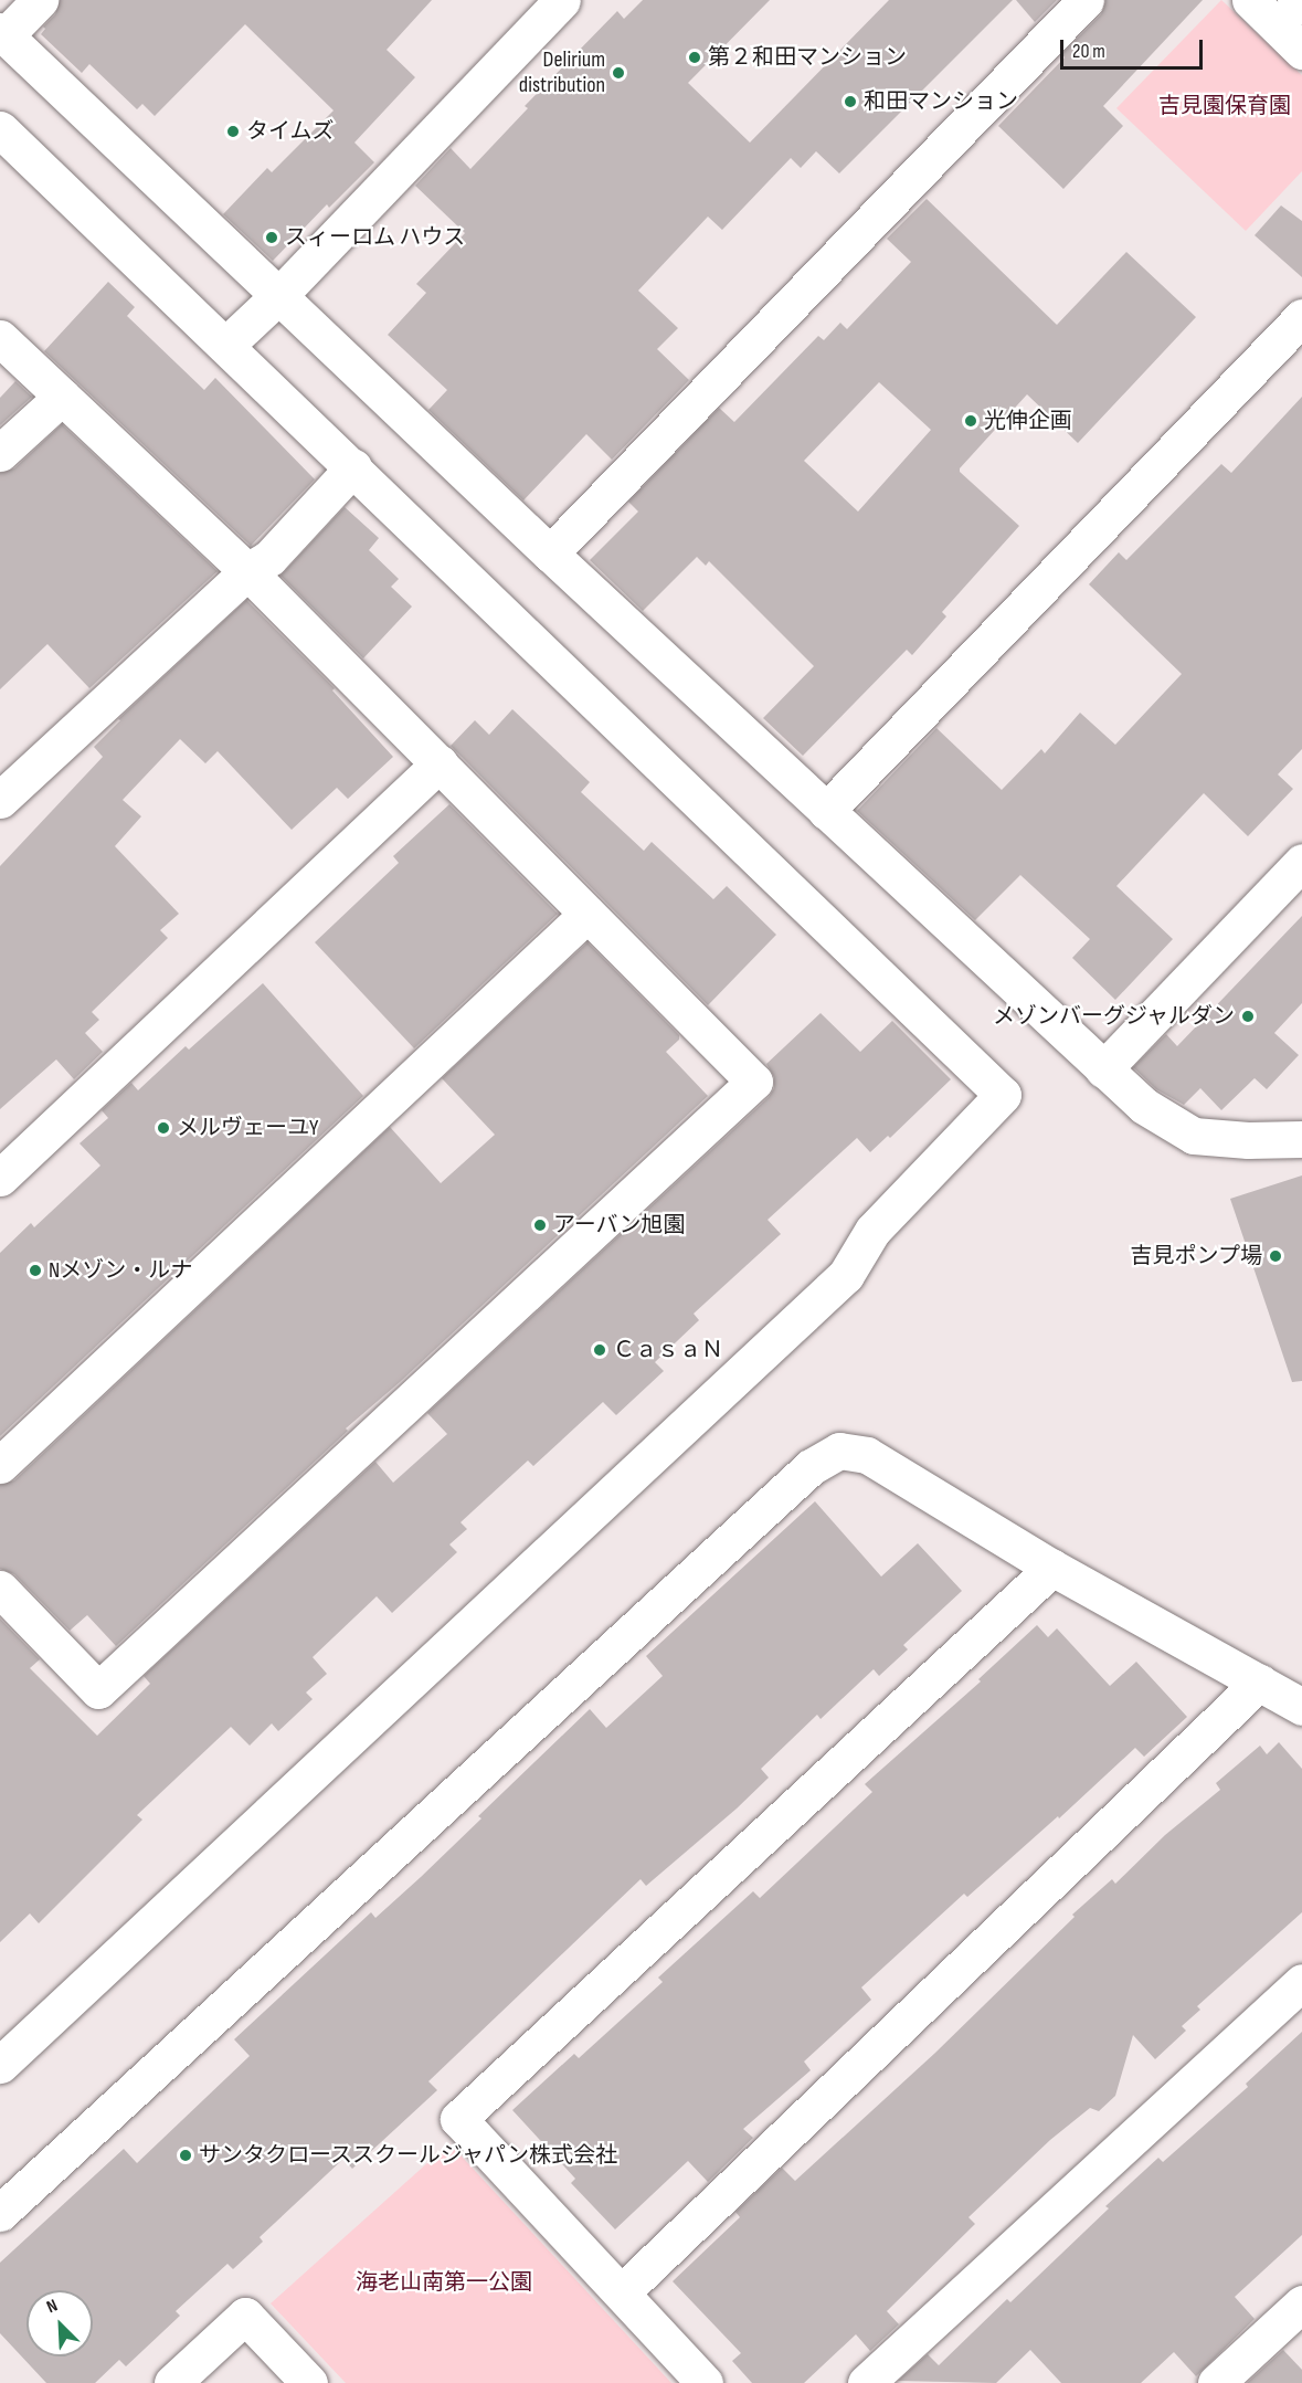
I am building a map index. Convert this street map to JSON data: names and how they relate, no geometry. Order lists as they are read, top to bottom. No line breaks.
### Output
{"parks":["吉見園保育園","海老山南第一公園"],"places":["第２和田マンション","Delirium distribution","和田マンション","タイムズ","スィーロム ハウス","光伸企画","メゾンバーグジャルダン","メルヴェーユY","アーバン旭園","吉見ポンプ場","Nメゾン・ルナ","ＣａｓａＮ","サンタクローススクールジャパン株式会社"],"scale_bar":"20 m","north":"top left"}
